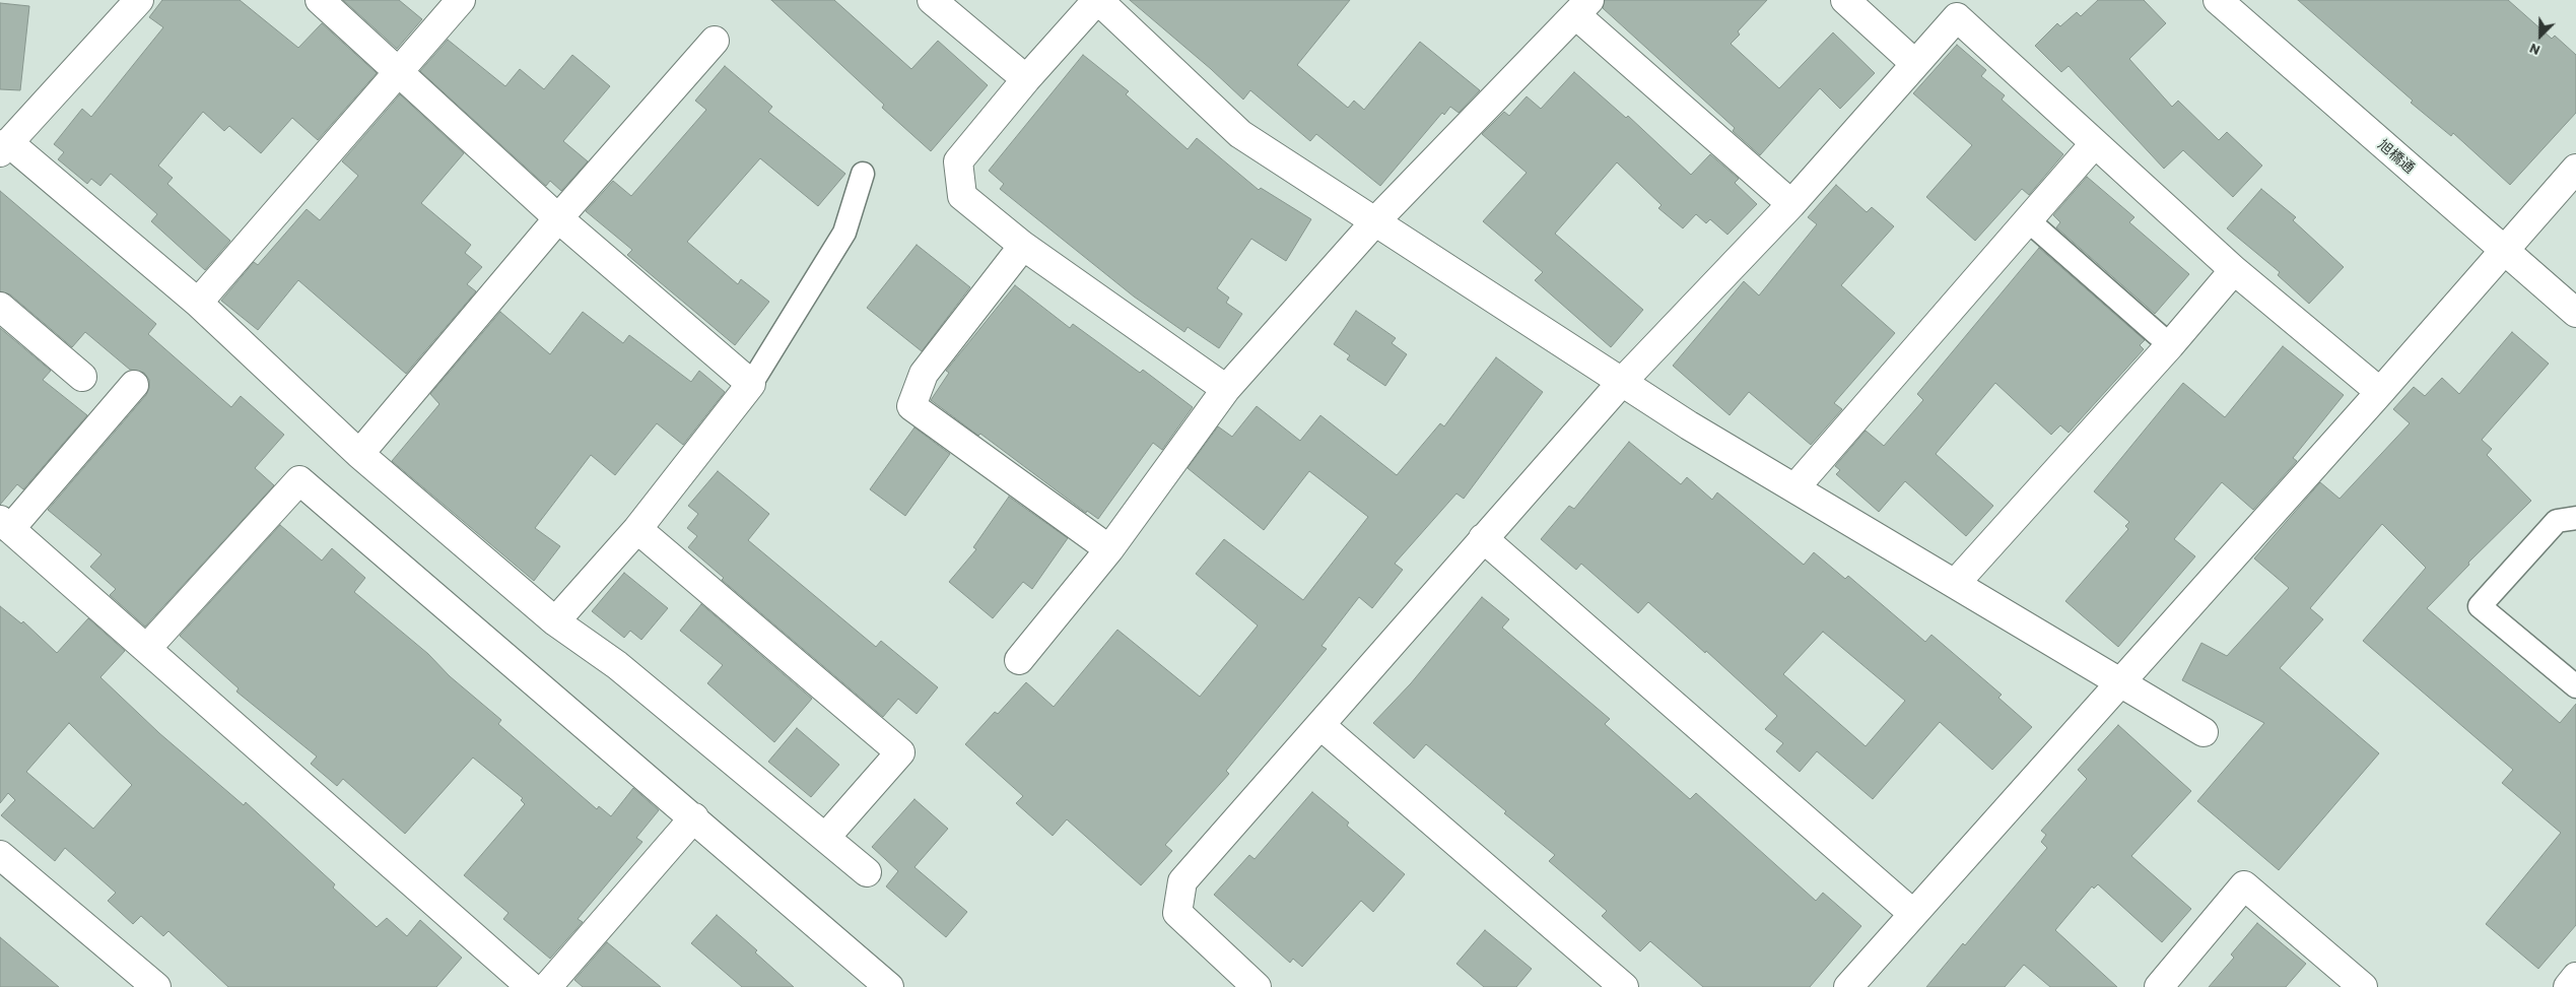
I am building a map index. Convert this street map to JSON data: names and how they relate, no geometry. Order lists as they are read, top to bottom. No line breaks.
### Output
{"streets":{"street":["旭橋通"]},"north":"bottom left"}
